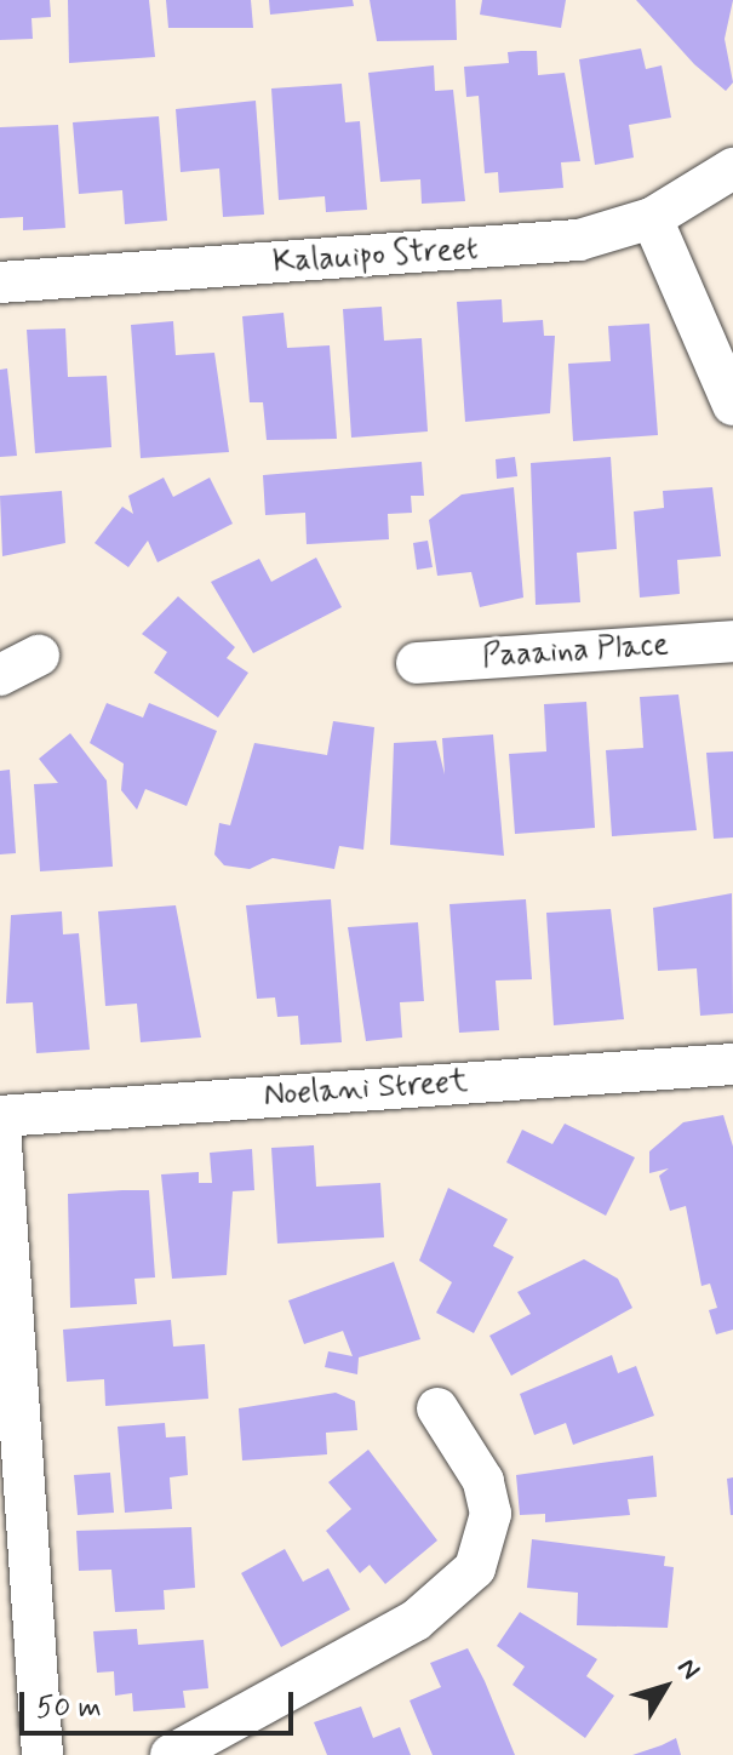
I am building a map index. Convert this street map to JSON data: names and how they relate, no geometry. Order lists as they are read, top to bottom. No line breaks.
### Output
{"streets":{"street":["Kalauipo Street","Paaaina Place","Noelani Street"]},"scale_bar":"50 m","north":"top right"}
